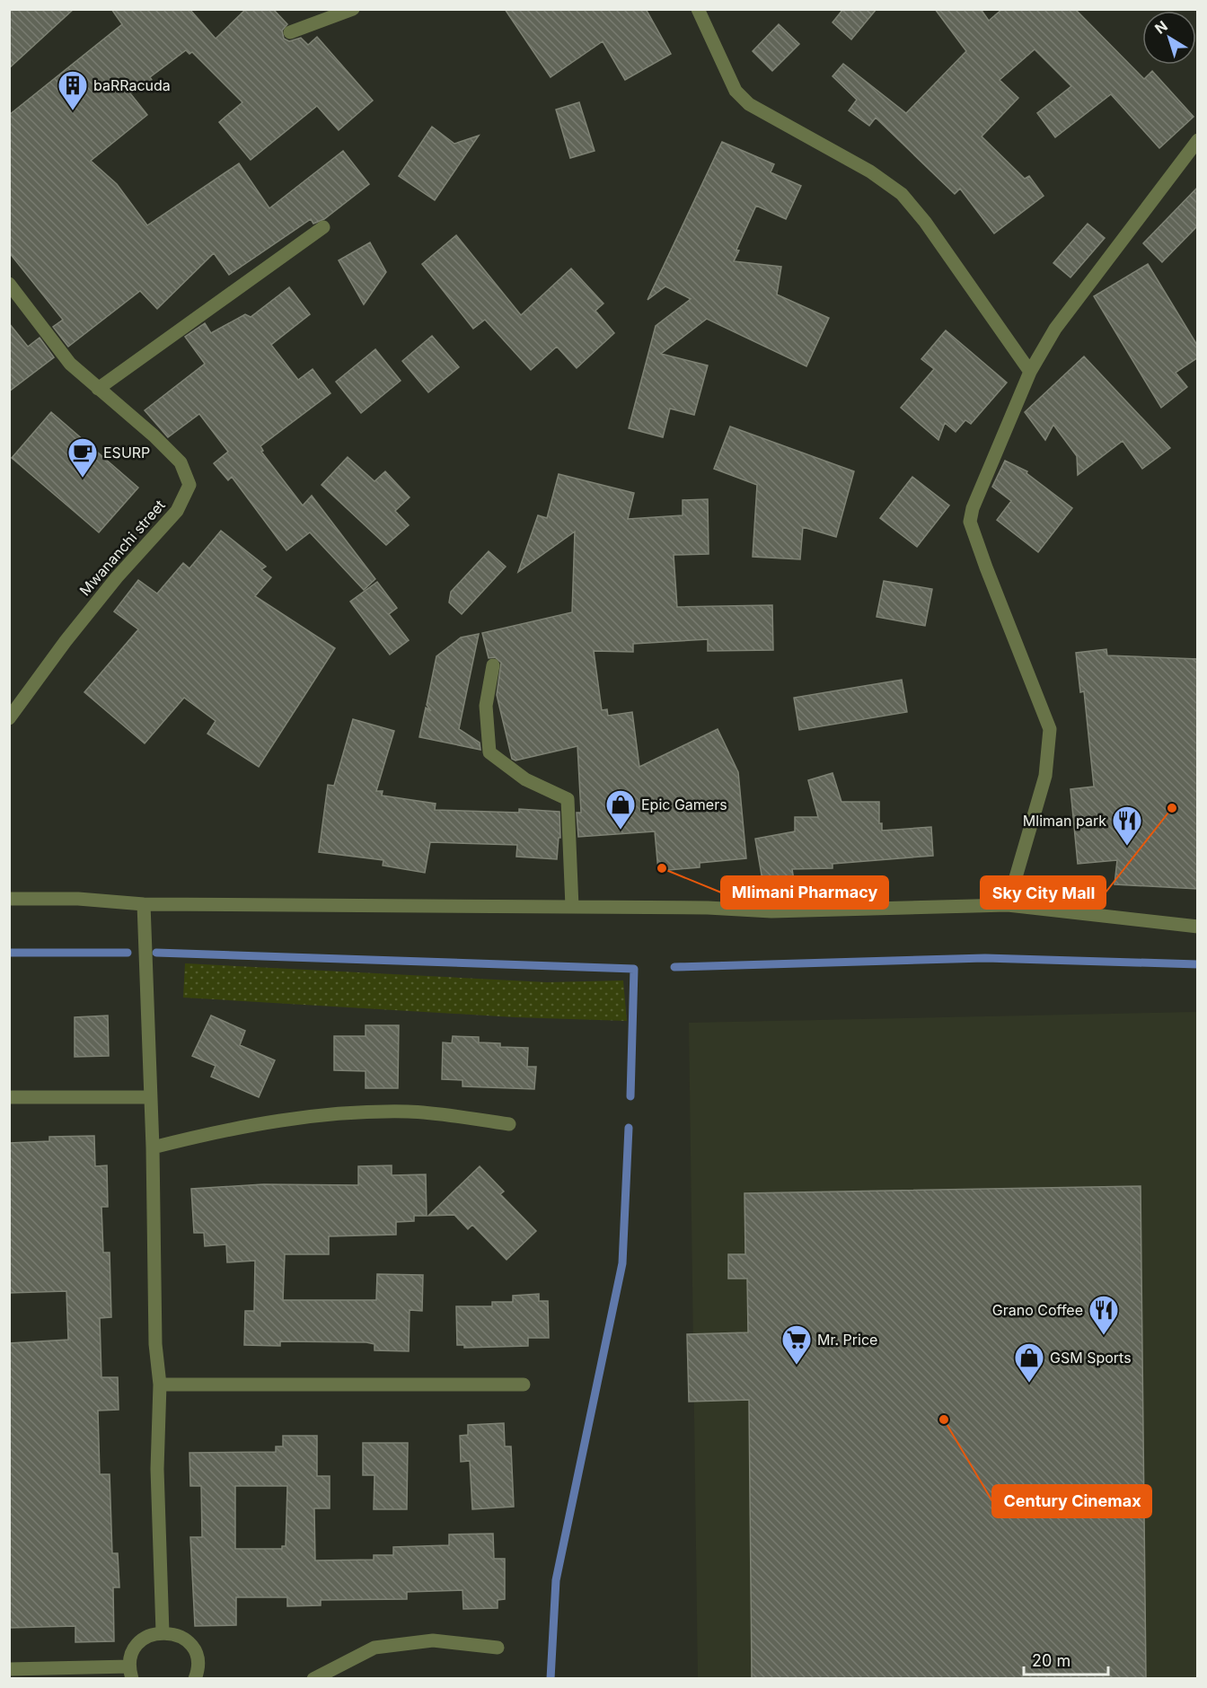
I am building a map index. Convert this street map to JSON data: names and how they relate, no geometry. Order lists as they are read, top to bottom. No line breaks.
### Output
{"streets":{"street":["Mwananchi street"]},"places":{"building":["baRRacuda"],"cafe":["ESURP"],"other":["Sky City Mall","Mlimani Pharmacy","Century Cinemax"],"shop":["Epic Gamers","GSM Sports"],"restaurant":["Mliman park","Grano Coffee"],"supermarket":["Mr. Price"]},"scale_bar":"20 m","north":"top left"}
